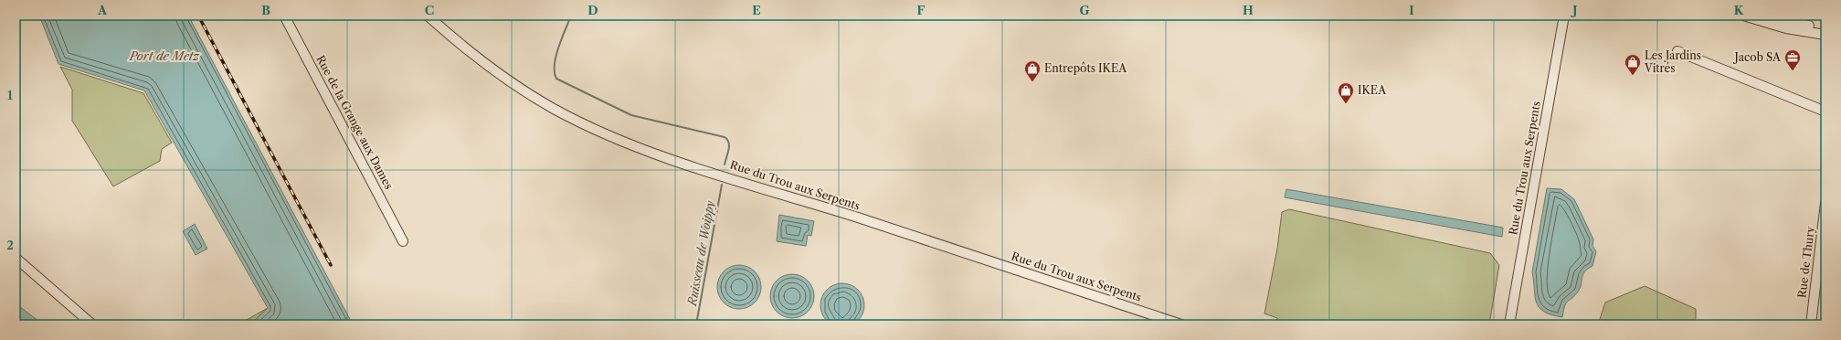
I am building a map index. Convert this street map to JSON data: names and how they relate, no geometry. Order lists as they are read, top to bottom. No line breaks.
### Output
{"streets":{"street":["Rue de la Grange aux Dames","Rue du Trou aux Serpents","Rue de Thury"]},"water":["Port de Metz","Ruisseau de Woippy"],"places":{"office":["Jacob SA"],"shop":["Les Jardins Vitrés","Entrepôts IKEA","IKEA"]},"grid":{"columns":["A","B","C","D","E","F","G","H","I","J","K"],"rows":["1","2"]}}
